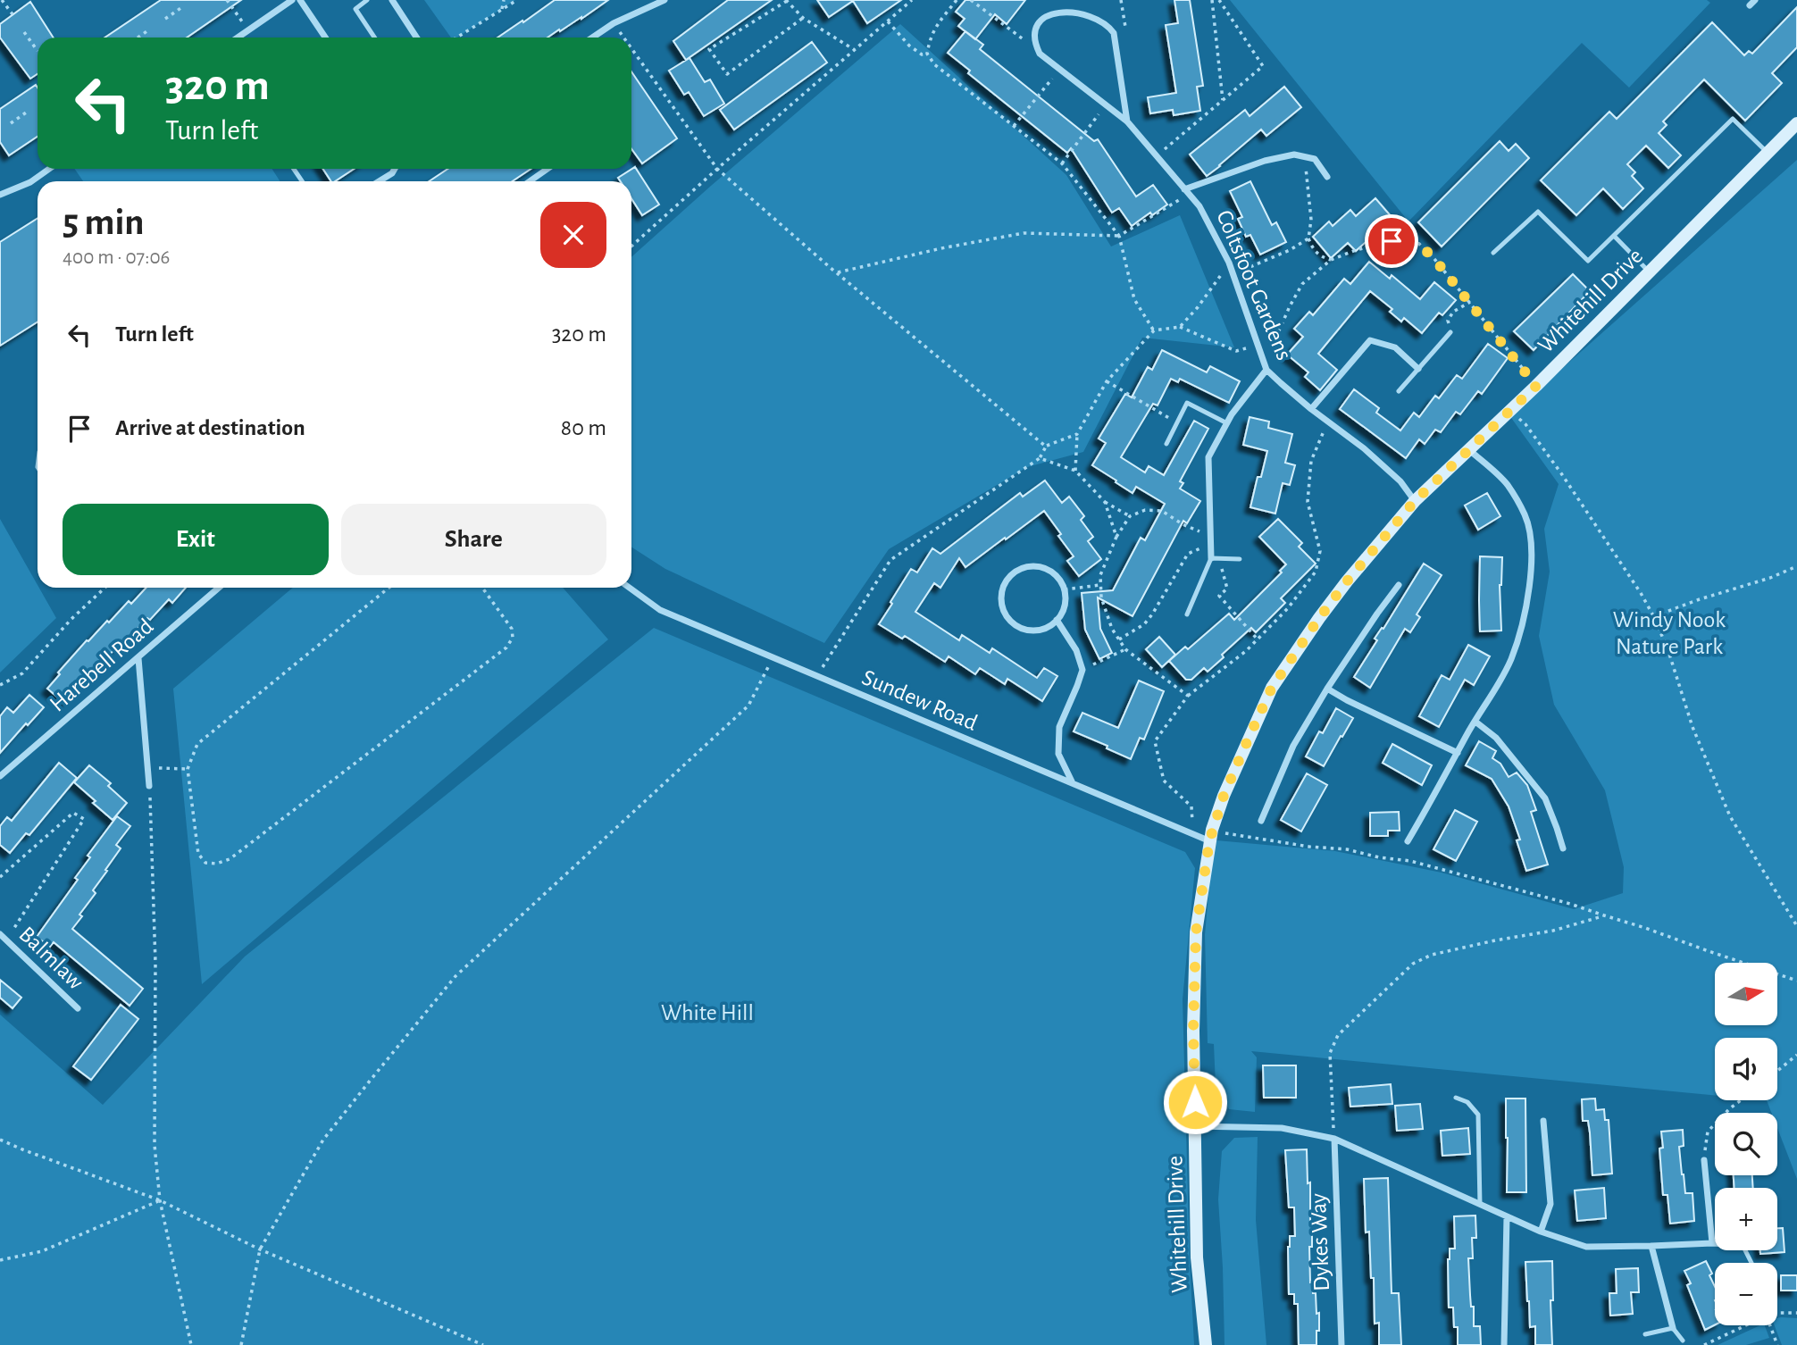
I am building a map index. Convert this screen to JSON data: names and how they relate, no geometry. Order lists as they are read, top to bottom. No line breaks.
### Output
{"streets":{"street":["Coltsfoot Gardens","Whitehill Drive","Harebell Road","Sundew Road","Balmlaw","Dykes Way"]},"crossings":[["Coltsfoot Gardens","Whitehill Drive"],["Whitehill Drive","Sundew Road"]],"parks":["Windy Nook Nature Park","White Hill"],"north":"right","page":{"turn":["320 m","Turn left"],"heading":["5 min","400 m · 07:06"],"list":[{"name":"Turn left","value":"320 m"},{"name":"Arrive at destination","value":"80 m"}],"buttons":["Exit","Share"],"map_buttons":["+","−"]}}
